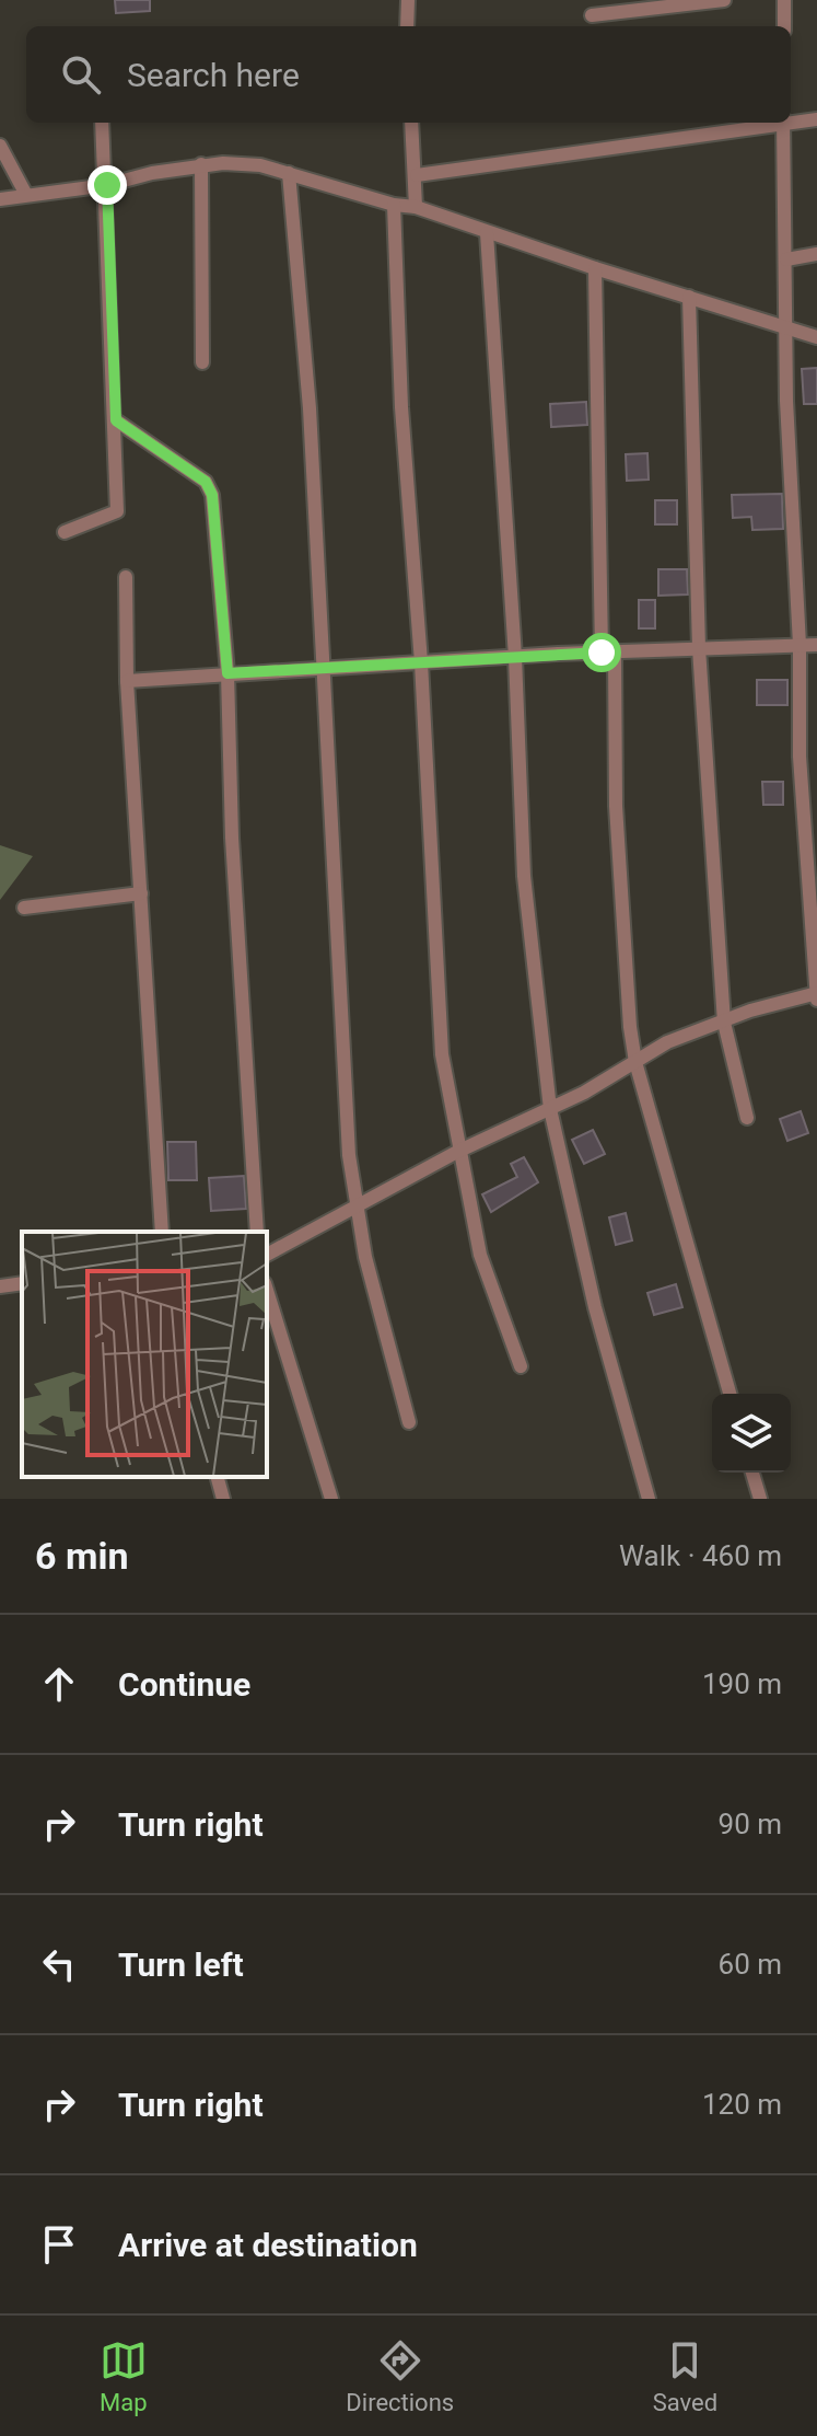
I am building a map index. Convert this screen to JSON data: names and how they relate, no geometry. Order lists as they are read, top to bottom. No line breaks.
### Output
{"page":{"search":"Search here","heading":["6 min","Walk · 460 m"],"list":[["Continue","190 m"],["Turn right","90 m"],["Turn left","60 m"],["Turn right","120 m"],"Arrive at destination"],"nav":["Map","Directions","Saved"]}}
